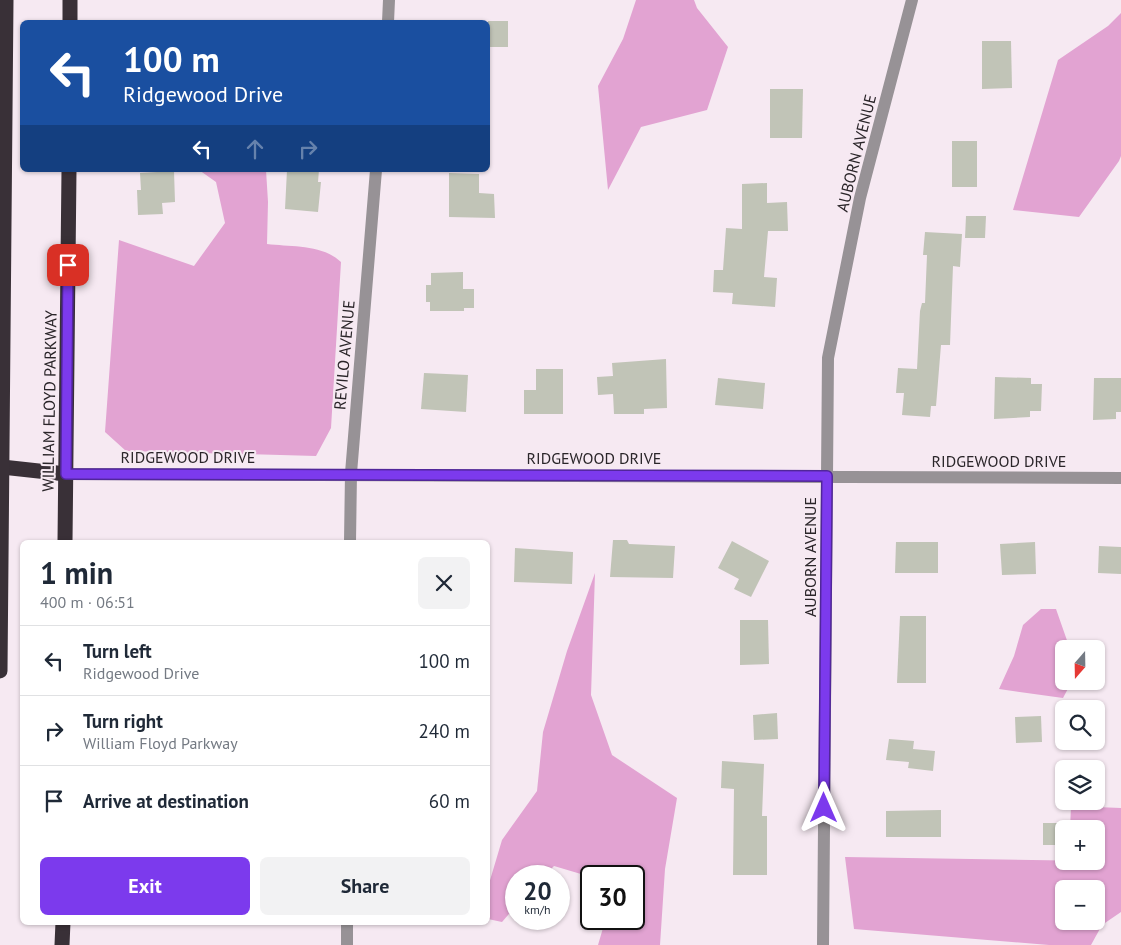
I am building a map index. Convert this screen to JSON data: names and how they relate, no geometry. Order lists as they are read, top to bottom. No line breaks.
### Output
{"streets":{"highway":["WILLIAM FLOYD PARKWAY"],"street":["AUBORN AVENUE","REVILO AVENUE","RIDGEWOOD DRIVE"]},"crossings":[["AUBORN AVENUE","RIDGEWOOD DRIVE"],["REVILO AVENUE","RIDGEWOOD DRIVE"],["WILLIAM FLOYD PARKWAY","RIDGEWOOD DRIVE"]],"north":"bottom","page":{"turn":["100 m","Ridgewood Drive"],"heading":["1 min","400 m · 06:51"],"list":[{"name":"Turn left","note":"Ridgewood Drive","value":"100 m"},{"name":"Turn right","note":"William Floyd Parkway","value":"240 m"},{"name":"Arrive at destination","value":"60 m"}],"map_buttons":["+","−"],"buttons":["Exit","Share"],"speed":"20 km/h","limit":"30"}}
